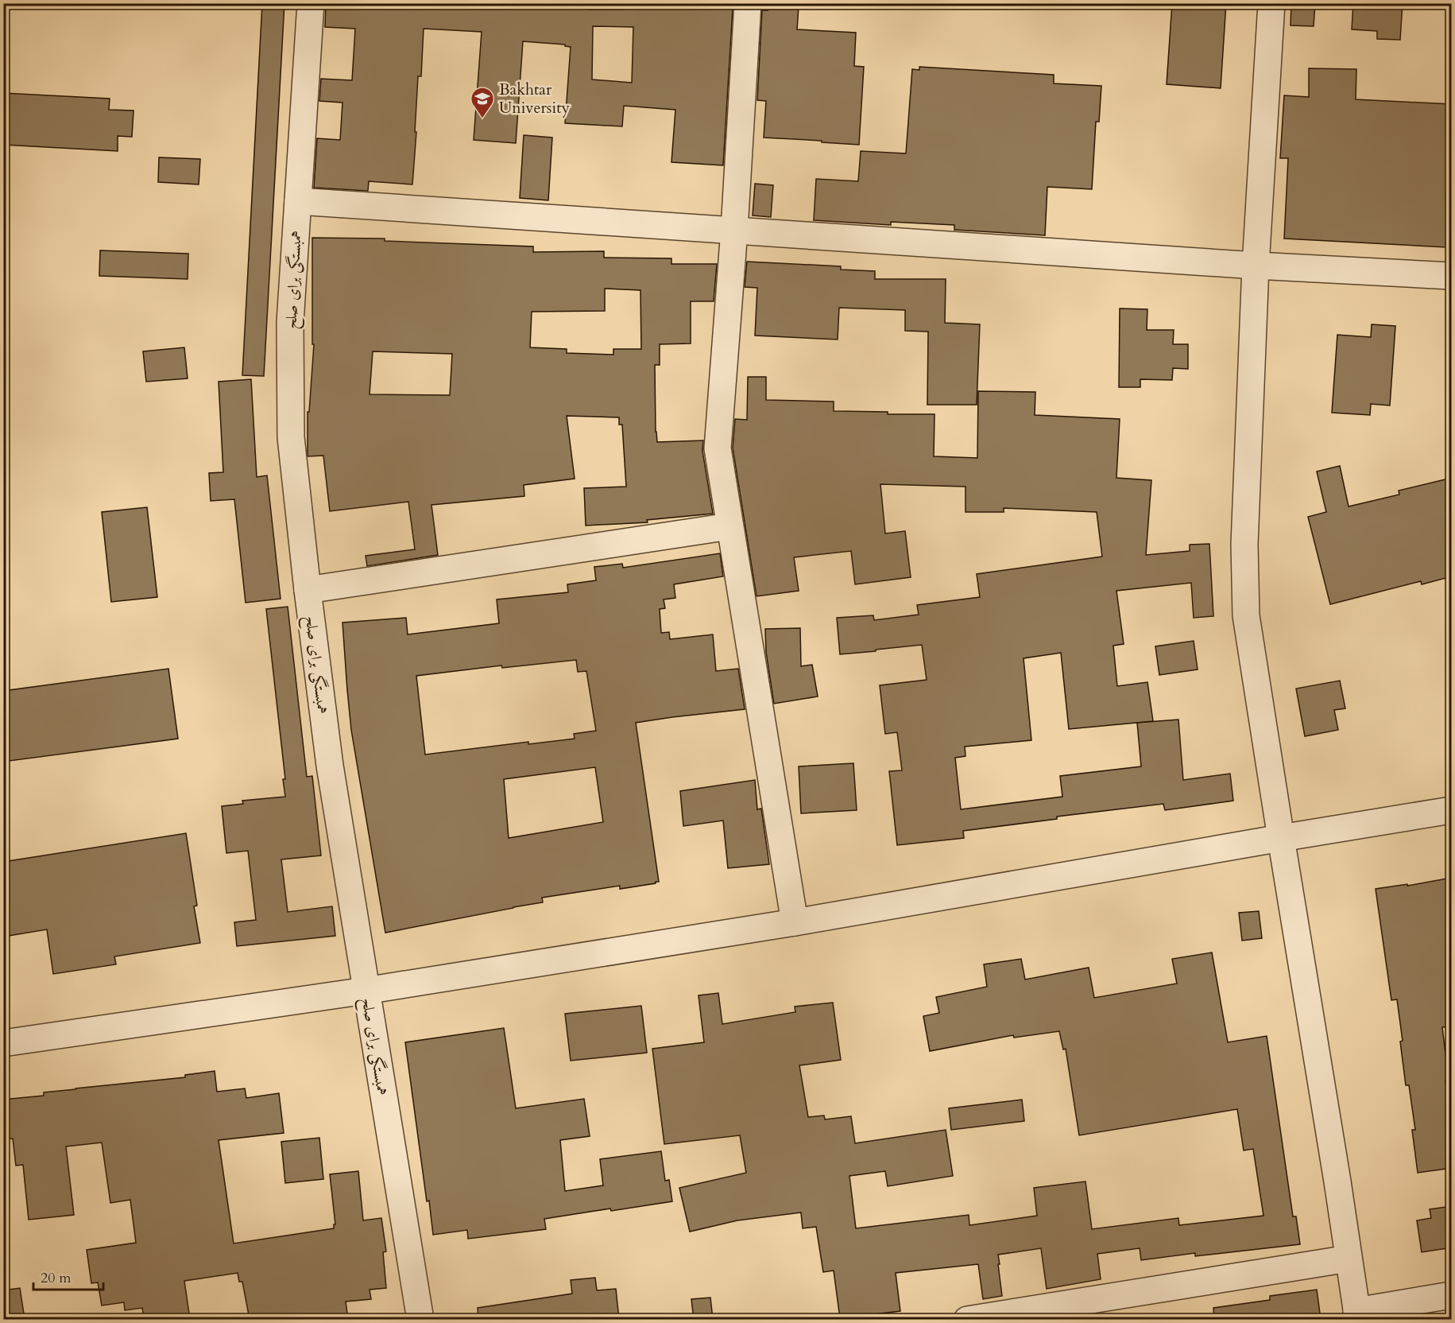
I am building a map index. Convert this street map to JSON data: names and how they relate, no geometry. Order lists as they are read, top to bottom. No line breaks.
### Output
{"streets":{"street":["همبستگی برای صلح"]},"places":{"school or university":["Bakhtar University"]},"scale_bar":"20 m"}
